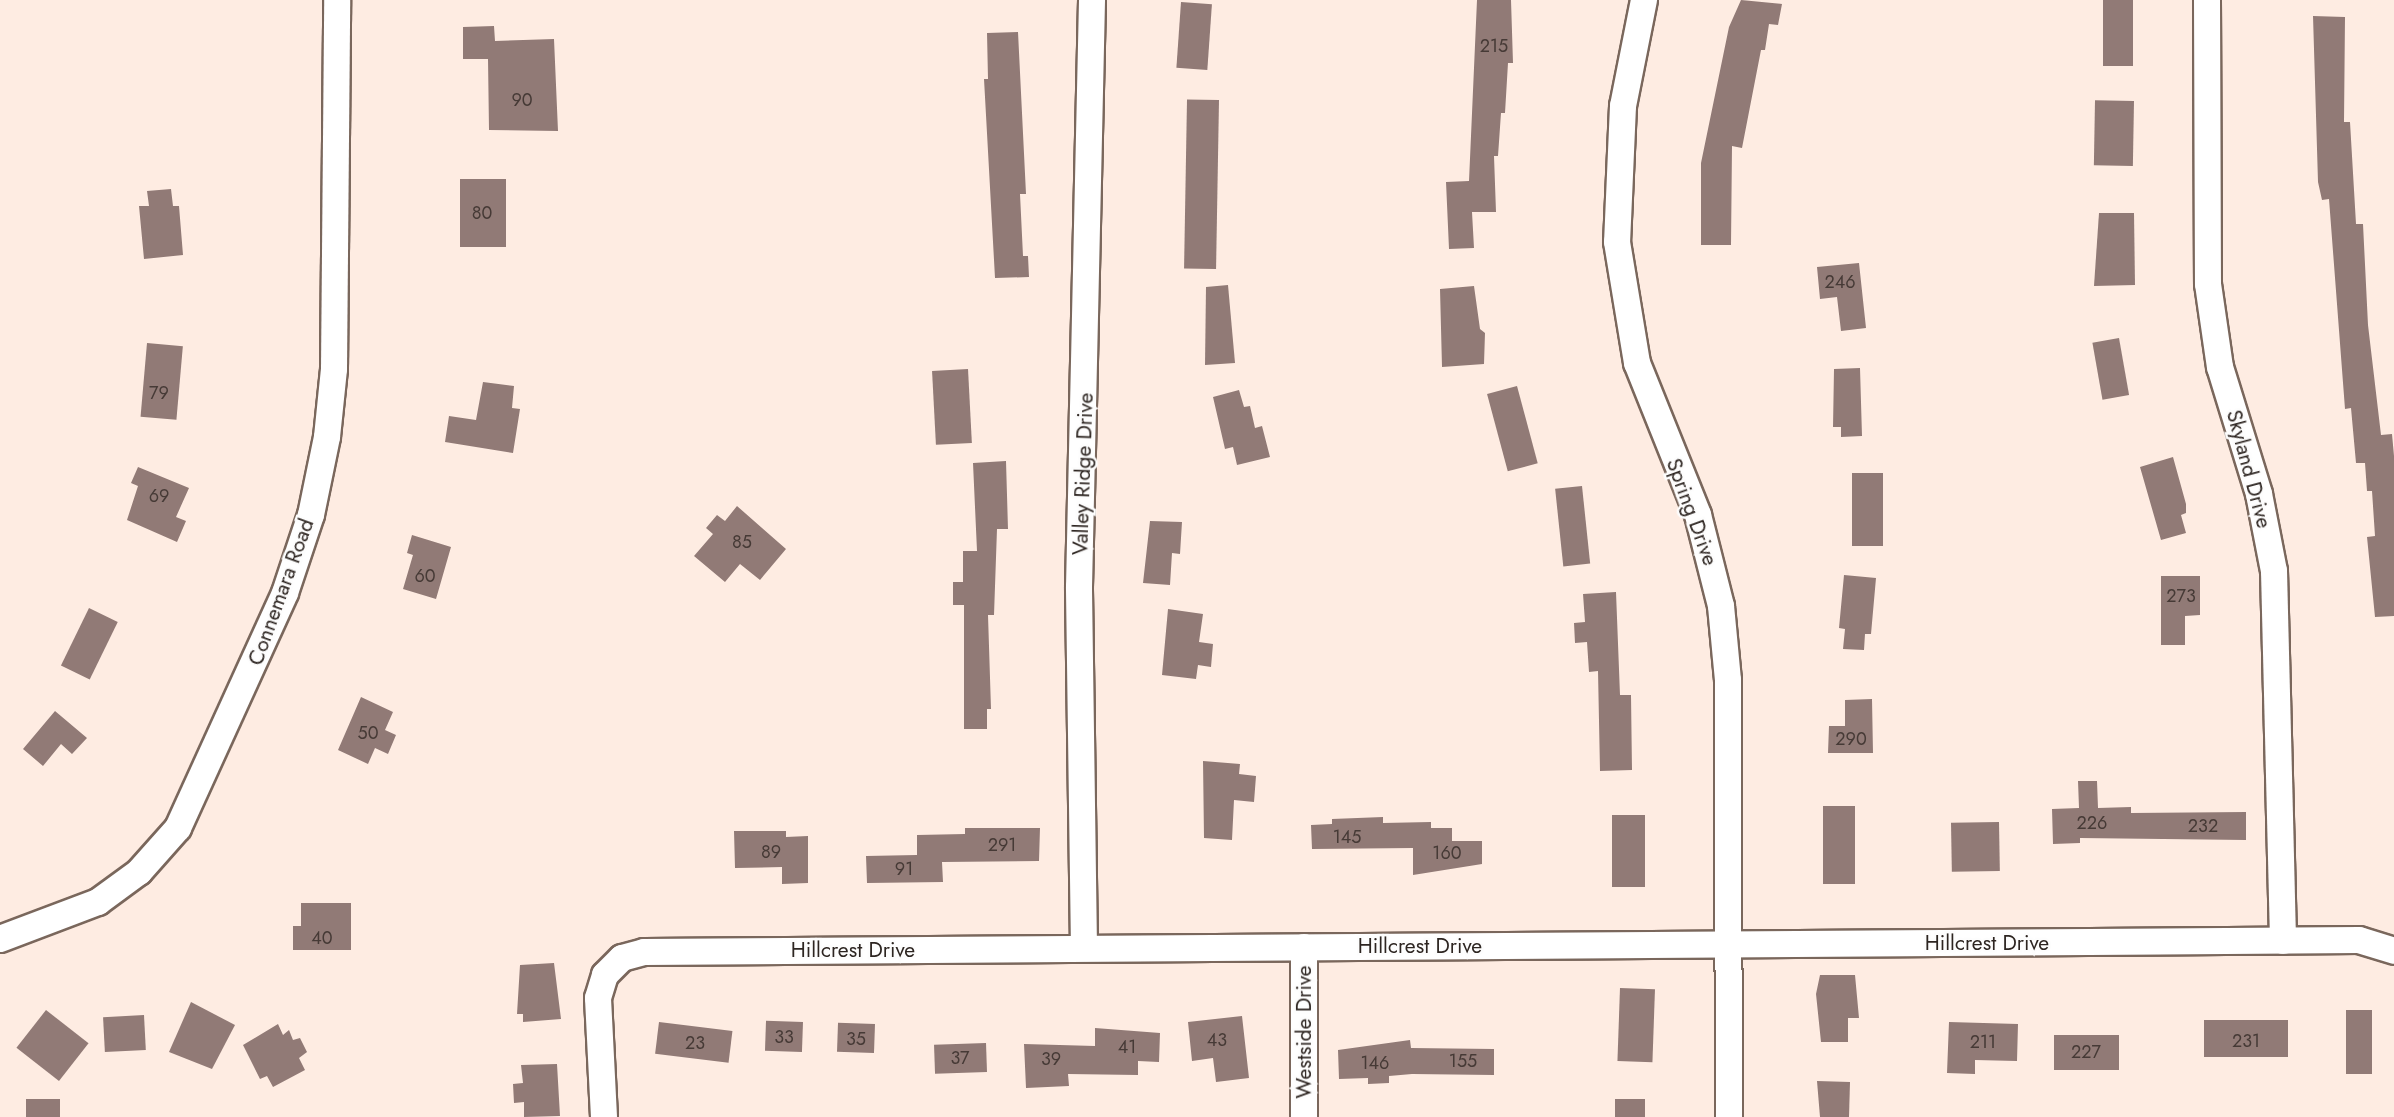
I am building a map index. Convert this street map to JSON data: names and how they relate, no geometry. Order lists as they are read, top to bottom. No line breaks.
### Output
{"streets":{"street":["Skyland Drive","Valley Ridge Drive","Spring Drive","Connemara Road","Hillcrest Drive","Westside Drive"]},"crossings":[["Skyland Drive","Hillcrest Drive"],["Valley Ridge Drive","Hillcrest Drive"],["Spring Drive","Hillcrest Drive"],["Hillcrest Drive","Westside Drive"]],"house_numbers":["215","90","80","246","79","69","85","60","273","50","290","226","232","145","291","89","160","91","40","33","35","43","231","211","23","41","227","37","39","155","146"]}
